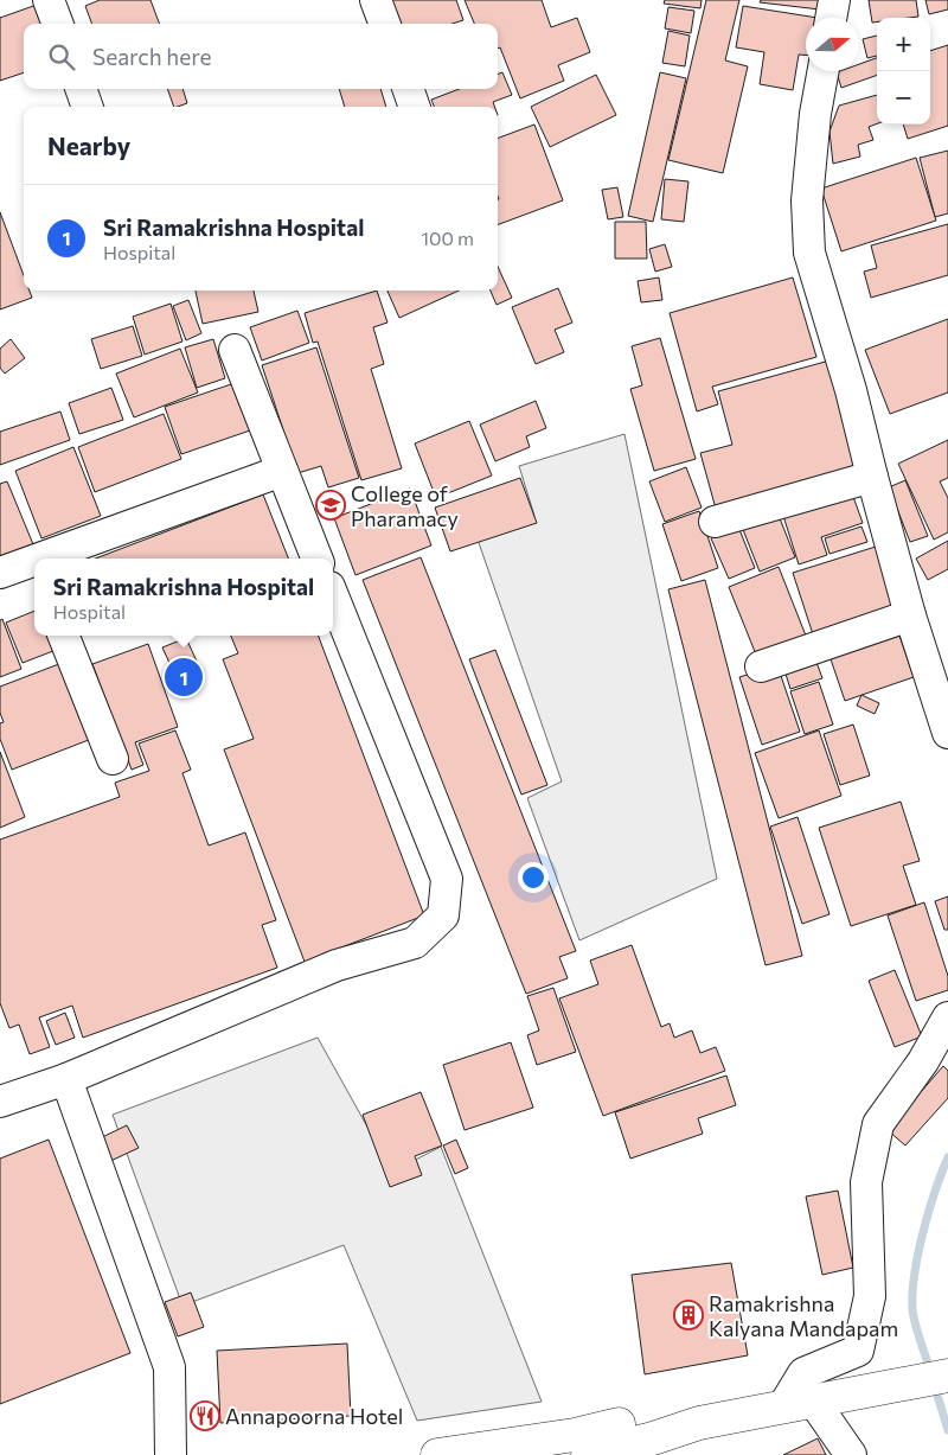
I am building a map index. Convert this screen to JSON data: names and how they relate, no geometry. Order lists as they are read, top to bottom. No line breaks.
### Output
{"places":{"school or university":["College of Pharamacy"],"building":["Ramakrishna Kalyana Mandapam"],"restaurant":["Annapoorna Hotel"]},"north":"right","page":{"map_buttons":["+","−"],"search":"Search here","heading":"Nearby","list":[{"mark":"1","name":"Sri Ramakrishna Hospital","note":"Hospital","value":"100 m"}],"popup":["Sri Ramakrishna Hospital","Hospital"],"pins":"1"}}
